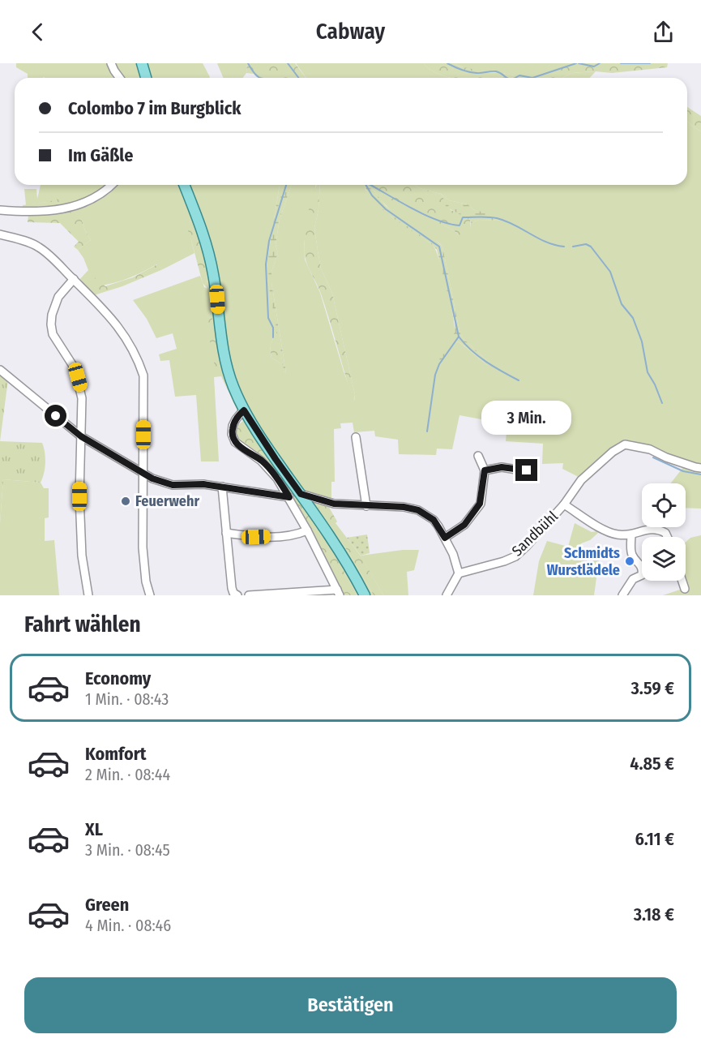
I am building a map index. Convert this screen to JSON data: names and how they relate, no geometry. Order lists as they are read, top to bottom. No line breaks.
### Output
{"streets":{"street":["Sandbühl"]},"places":["Feuerwehr","Schmidts Wurstlädele"],"page":{"header":"Cabway","banner":["Colombo 7 im Burgblick","Im Gäßle"],"bubble":"3 Min.","heading":"Fahrt wählen","list":[{"name":"Economy","note":"1 Min. · 08:43","value":"3.59 €"},{"name":"Komfort","note":"2 Min. · 08:44","value":"4.85 €"},{"name":"XL","note":"3 Min. · 08:45","value":"6.11 €"},{"name":"Green","note":"4 Min. · 08:46","value":"3.18 €"}],"buttons":"Bestätigen"}}
